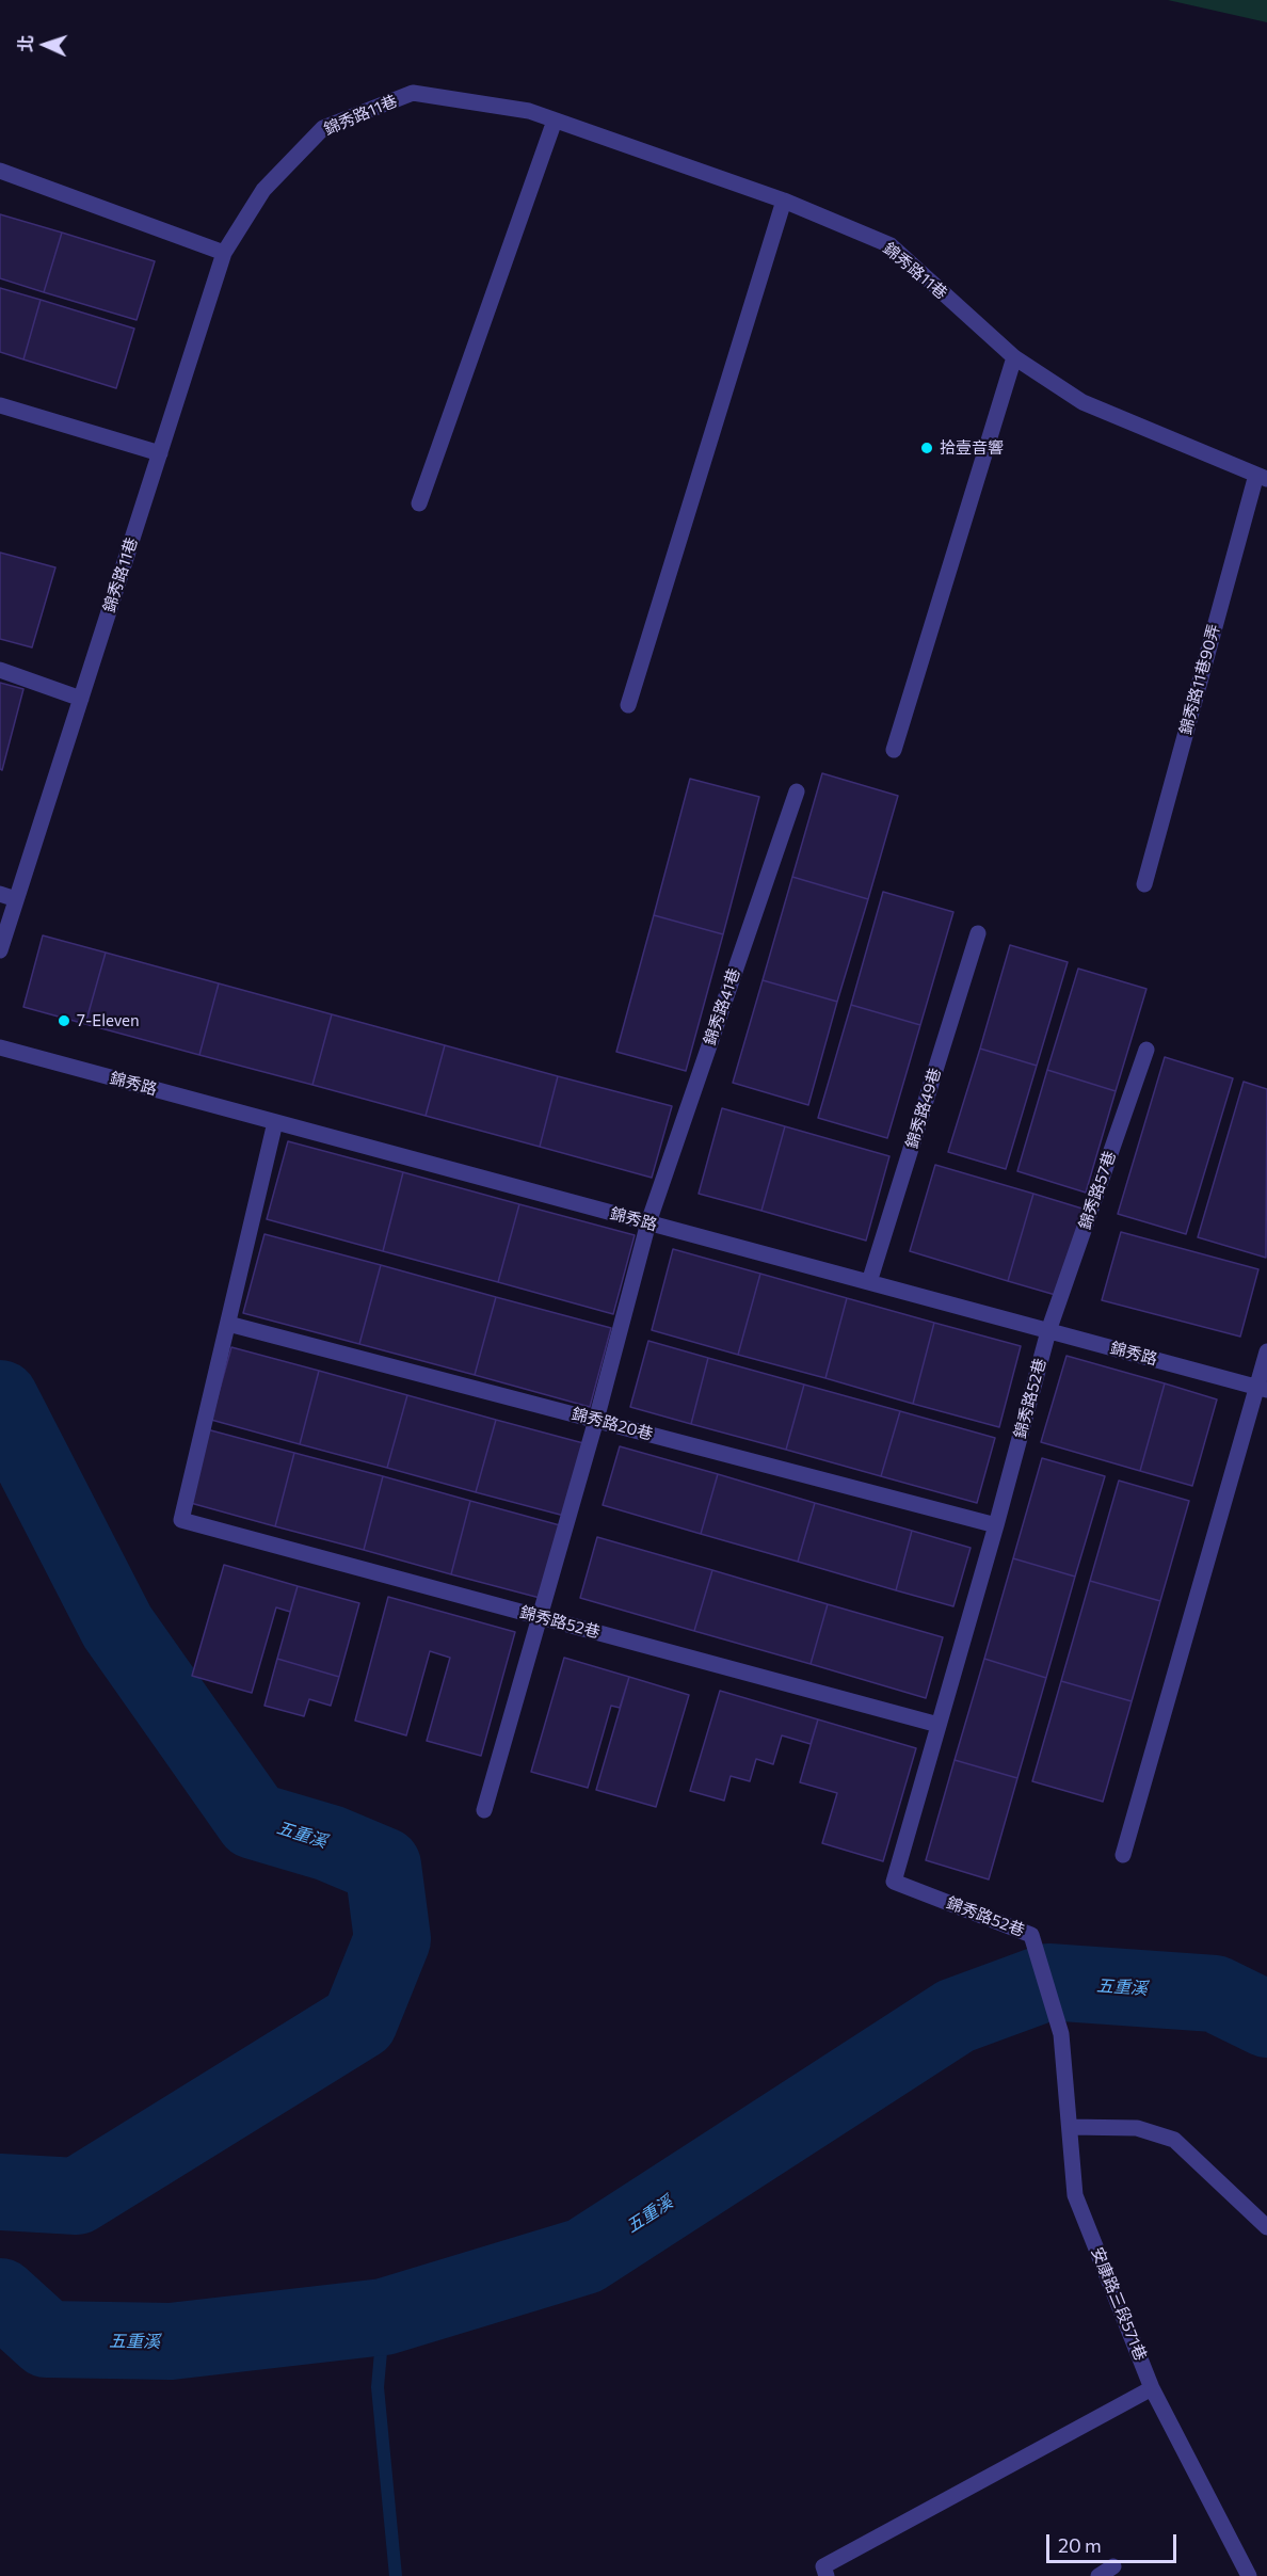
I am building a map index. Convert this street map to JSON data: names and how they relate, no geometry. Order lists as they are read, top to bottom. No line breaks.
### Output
{"streets":{"street":["錦秀路11巷","錦秀路11巷90弄","錦秀路41巷","錦秀路","錦秀路49巷","錦秀路57巷","錦秀路52巷","錦秀路20巷","安康路三段571巷"]},"crossings":[["錦秀路11巷","錦秀路11巷90弄"],["錦秀路41巷","錦秀路"],["錦秀路41巷","錦秀路52巷"],["錦秀路41巷","錦秀路20巷"],["錦秀路","錦秀路49巷"],["錦秀路","錦秀路57巷"],["錦秀路","錦秀路52巷"],["錦秀路57巷","錦秀路52巷"],["錦秀路52巷","錦秀路20巷"],["錦秀路52巷","安康路三段571巷"]],"water":["五重溪"],"places":["拾壹音響","7-Eleven"],"scale_bar":"20 m","north":"left"}
